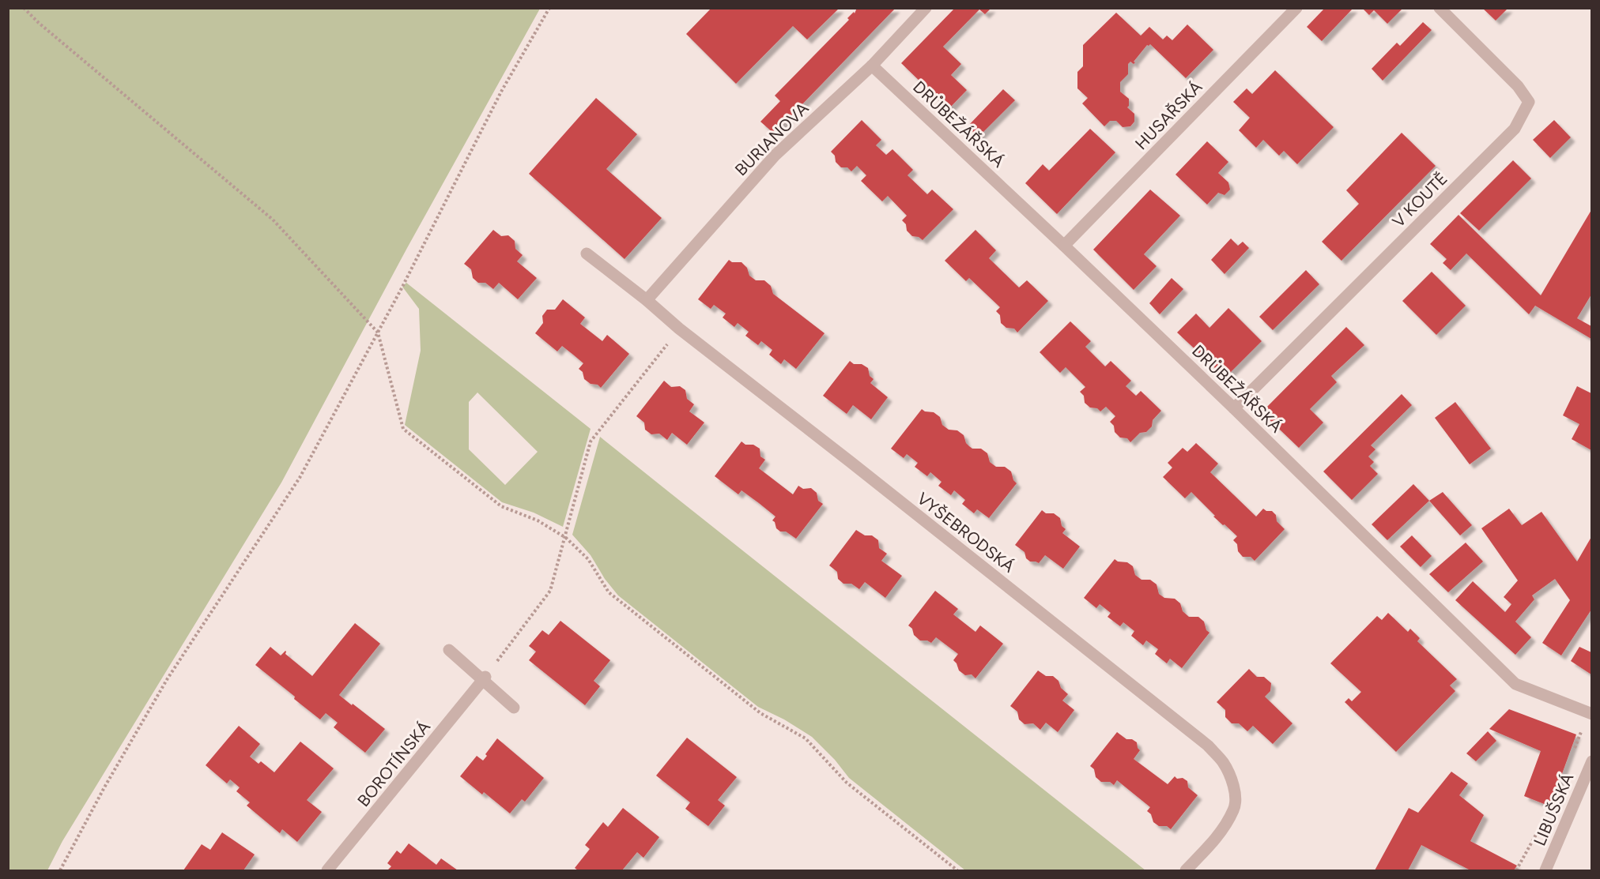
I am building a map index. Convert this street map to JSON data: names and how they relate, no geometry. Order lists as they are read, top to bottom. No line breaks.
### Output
{"streets":{"street":["HUSAŘSKÁ","DRŮBEŽÁŘSKÁ","BURIANOVA","V KOUTĚ","VYŠEBRODSKÁ","BOROTÍNSKÁ","LIBUŠSKÁ"]},"crossings":[["HUSAŘSKÁ","DRŮBEŽÁŘSKÁ"],["DRŮBEŽÁŘSKÁ","BURIANOVA"],["DRŮBEŽÁŘSKÁ","V KOUTĚ"],["BURIANOVA","VYŠEBRODSKÁ"]]}
